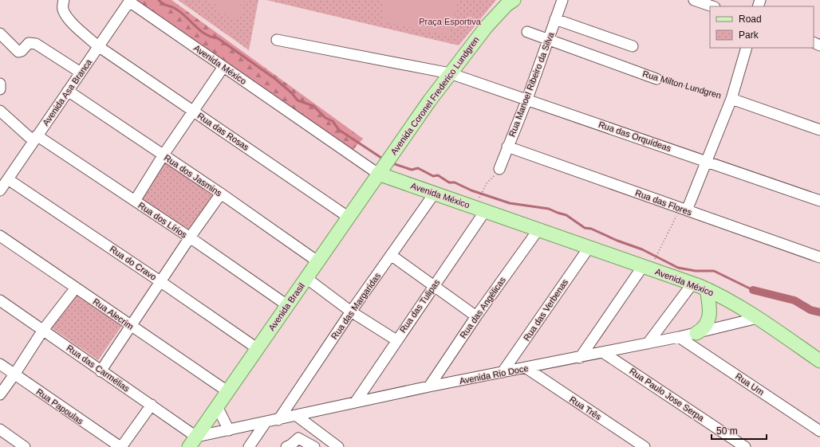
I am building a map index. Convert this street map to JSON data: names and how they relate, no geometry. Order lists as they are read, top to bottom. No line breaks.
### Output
{"streets":{"main road":["Avenida México","Avenida Coronel Frederico Lundgren","Avenida Brasil"],"street":["Rua Manoel Ribeiro da Silva","Rua Milton Lundgren","Avenida Asa Branca","Rua das Rosas","Rua das Orquídeas","Rua dos Jasmins","Rua das Flores","Rua dos Lírios","Rua do Cravo","Rua das Margaridas","Rua das Tulipas","Rua das Angélicas","Rua das Verbenas","Rua Alecrim","Rua das Carmélias","Avenida Rio Doce","Rua Um","Rua Paulo Jose Serpa","Rua Papoulas","Rua Três"]},"crossings":[["Avenida México","Avenida Asa Branca"],["Avenida México","Avenida Coronel Frederico Lundgren"],["Avenida México","Rua das Margaridas"],["Avenida México","Rua das Tulipas"],["Avenida México","Avenida Brasil"],["Avenida México","Rua das Angélicas"],["Avenida México","Rua das Verbenas"],["Avenida México","Avenida Rio Doce"],["Rua Manoel Ribeiro da Silva","Rua Milton Lundgren"],["Rua Manoel Ribeiro da Silva","Rua das Orquídeas"],["Rua Manoel Ribeiro da Silva","Rua das Flores"],["Avenida Asa Branca","Rua das Rosas"],["Avenida Asa Branca","Rua dos Jasmins"],["Avenida Asa Branca","Rua dos Lírios"],["Avenida Asa Branca","Rua do Cravo"],["Avenida Coronel Frederico Lundgren","Rua das Orquídeas"],["Avenida Coronel Frederico Lundgren","Avenida Brasil"],["Rua das Rosas","Avenida Brasil"],["Rua dos Jasmins","Avenida Brasil"],["Rua dos Lírios","Avenida Brasil"],["Rua do Cravo","Avenida Brasil"],["Rua das Margaridas","Avenida Rio Doce"],["Rua das Tulipas","Avenida Rio Doce"],["Avenida Brasil","Rua Alecrim"],["Avenida Brasil","Rua das Carmélias"],["Avenida Brasil","Avenida Rio Doce"],["Rua das Angélicas","Avenida Rio Doce"],["Rua das Verbenas","Avenida Rio Doce"],["Rua das Carmélias","Avenida Rio Doce"],["Avenida Rio Doce","Rua Um"],["Avenida Rio Doce","Rua Paulo Jose Serpa"],["Avenida Rio Doce","Rua Três"]],"parks":["Praça Esportiva"],"legend":["Road","Park"],"scale_bar":"50 m"}
